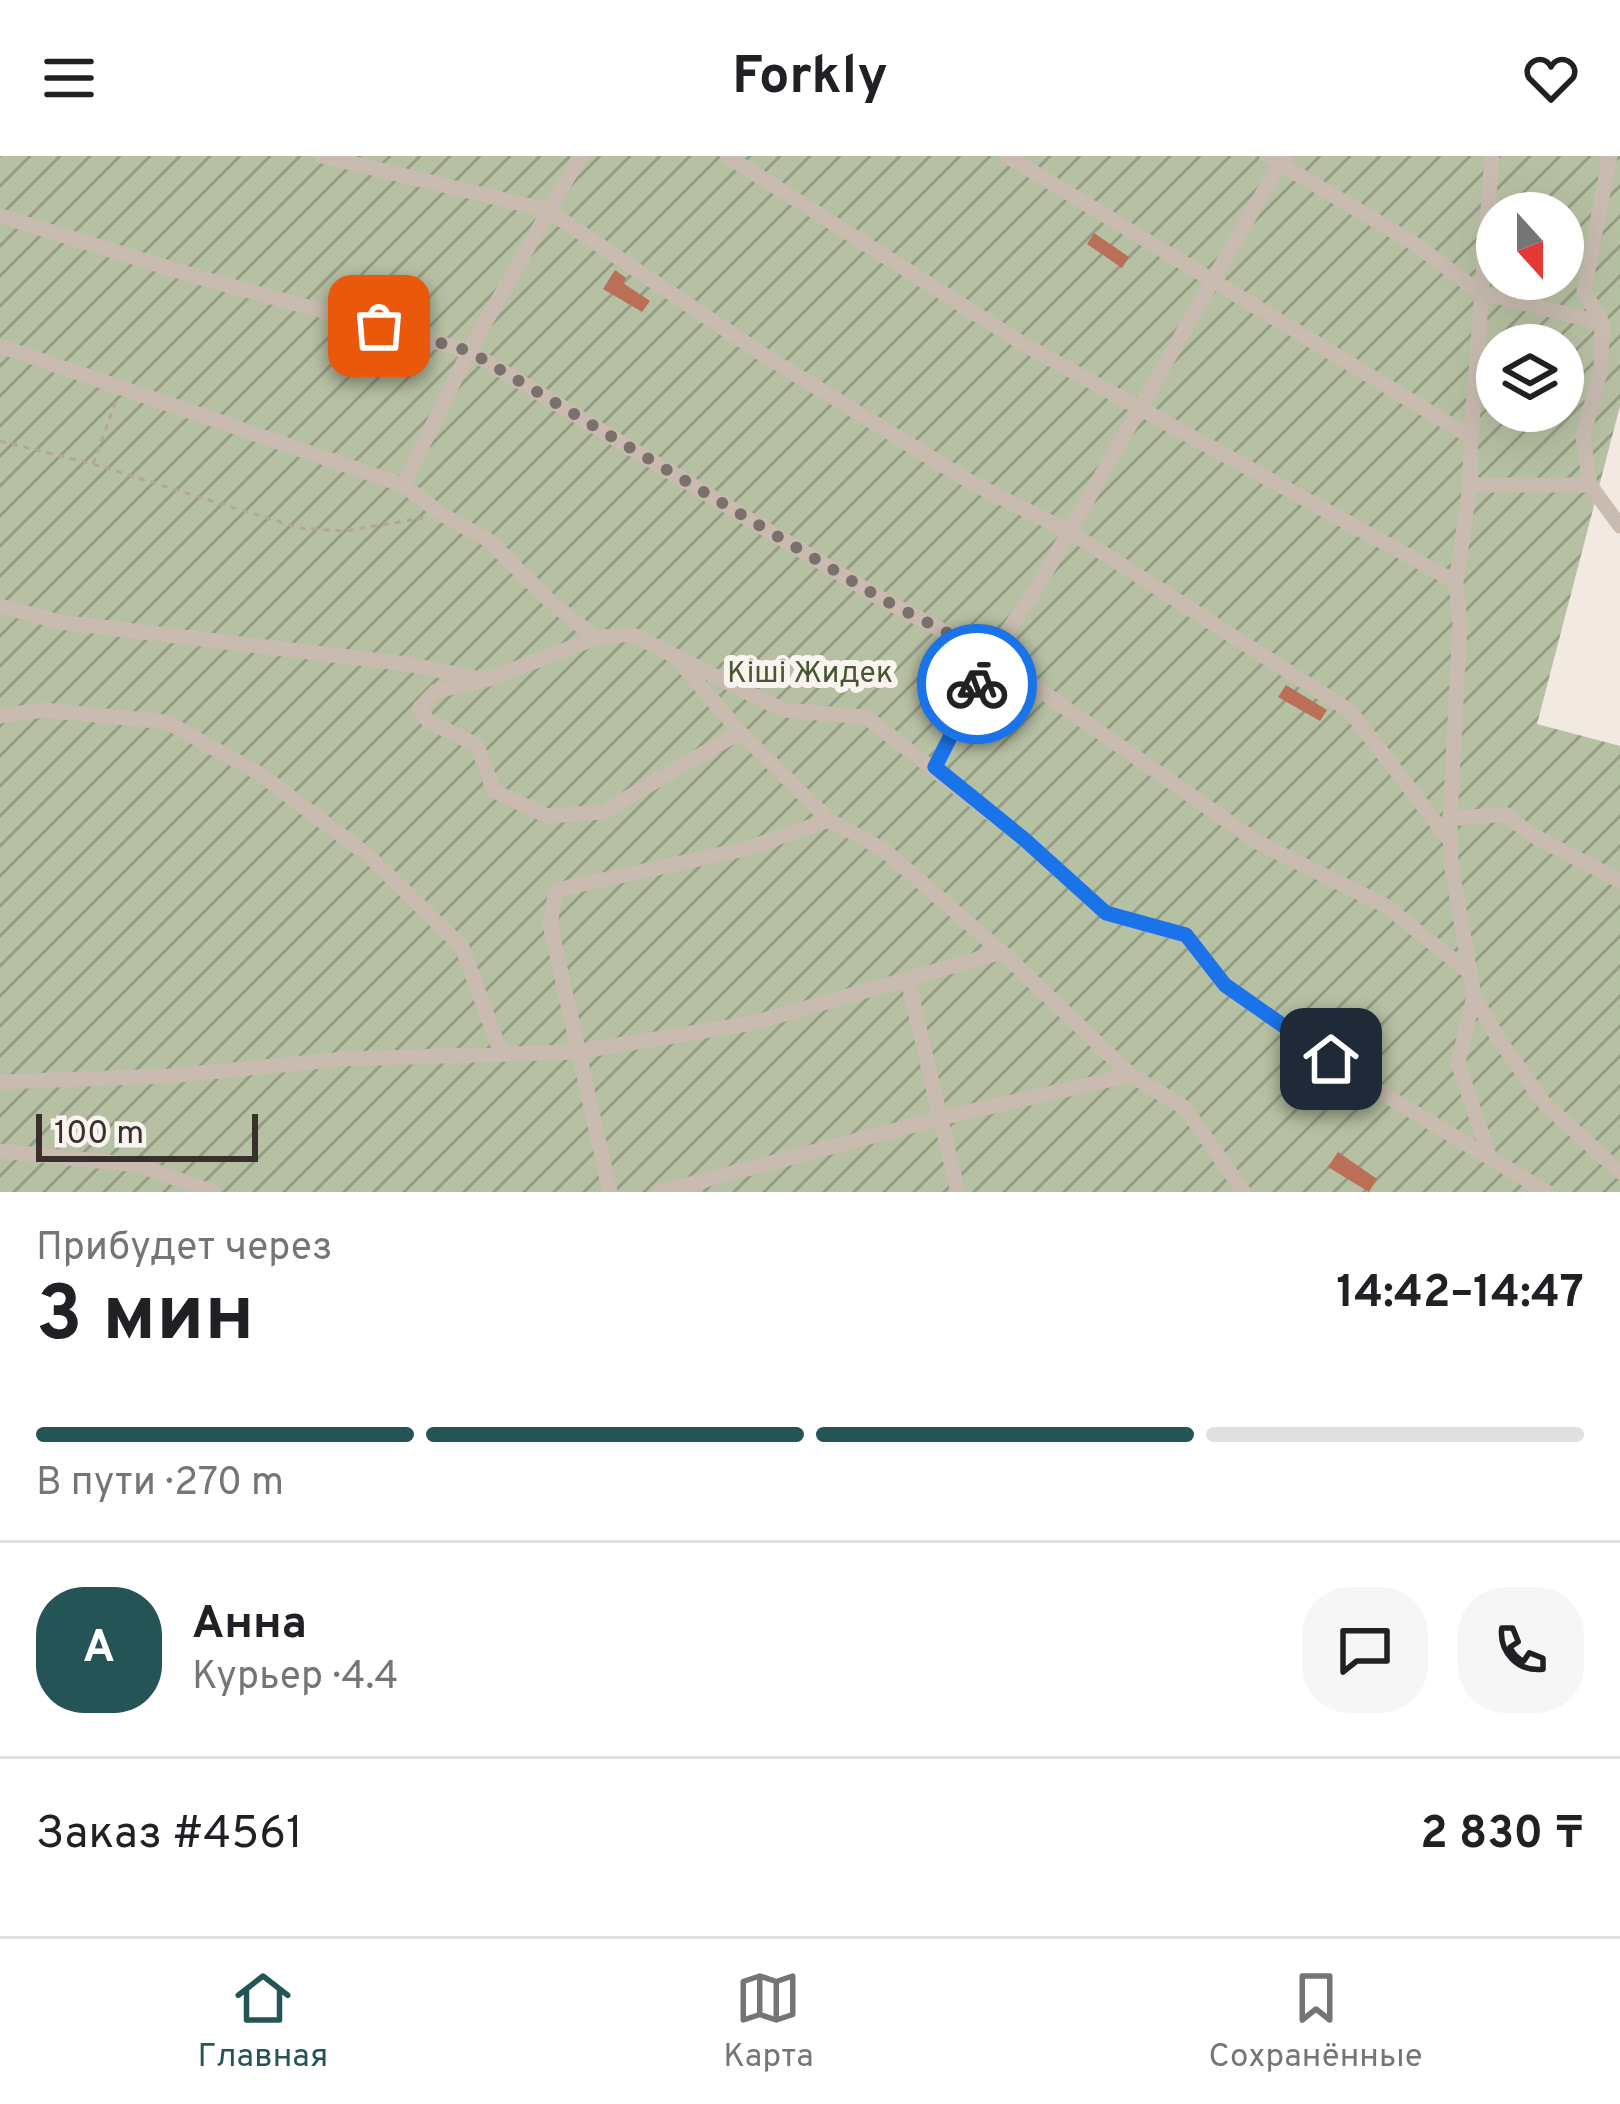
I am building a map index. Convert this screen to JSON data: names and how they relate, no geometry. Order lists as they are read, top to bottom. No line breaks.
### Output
{"parks":["Кіші Жидек"],"scale_bar":"100 m","north":"bottom","page":{"header":"Forkly","scale":"100 m","heading":["3 мин","Прибудет через","14:42–14:47"],"panel":["Анна","Курьер · 4.4","Заказ #4561","2 830 ₸"],"bar":"В пути · 270 m","round":"А","tabs":["Главная","Карта","Сохранённые"]}}
